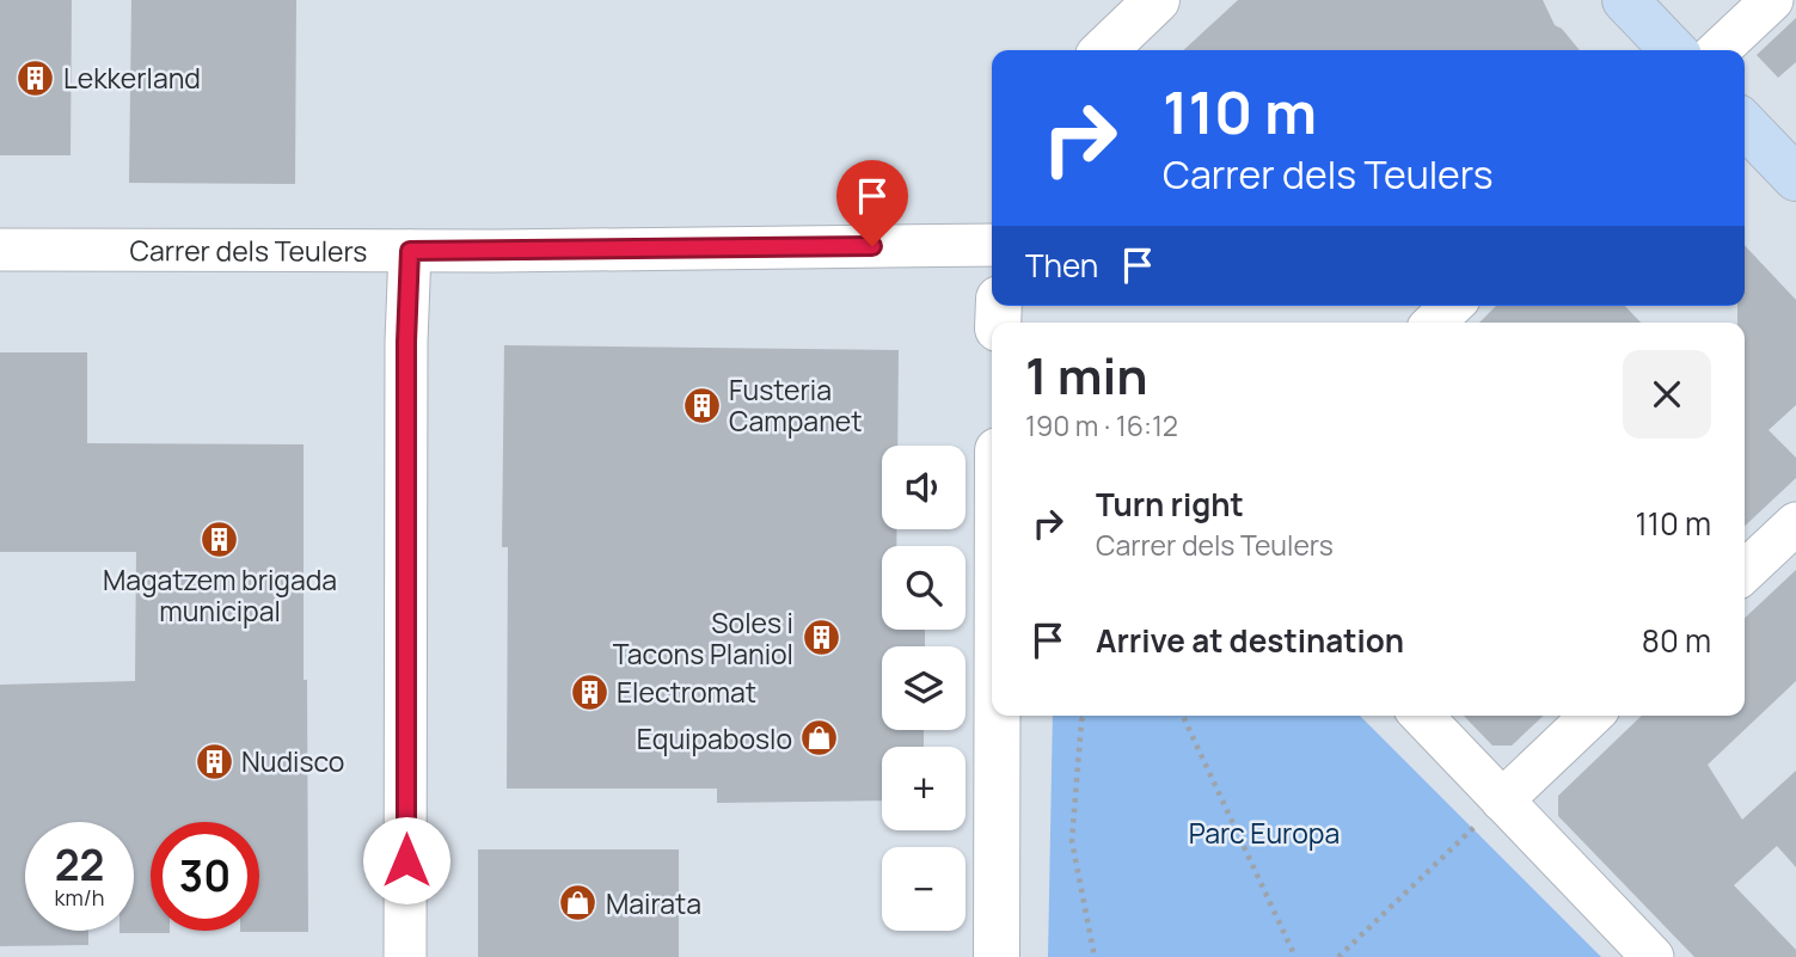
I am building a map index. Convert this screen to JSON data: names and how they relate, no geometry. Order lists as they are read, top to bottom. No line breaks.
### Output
{"streets":{"street":["Carrer dels Teulers"]},"parks":["Parc Europa"],"places":{"building":["Lekkerland","Fusteria Campanet","Magatzem brigada municipal","Soles i Tacons Planiol","Electromat","Nudisco"],"shop":["Equipaboslo","Mairata"]},"page":{"turn":["110 m","Carrer dels Teulers"],"then":"Then","heading":["1 min","190 m · 16:12"],"map_buttons":["+","−"],"list":[{"name":"Turn right","note":"Carrer dels Teulers","value":"110 m"},{"name":"Arrive at destination","value":"80 m"}],"speed":"22 km/h","limit":"30"}}
